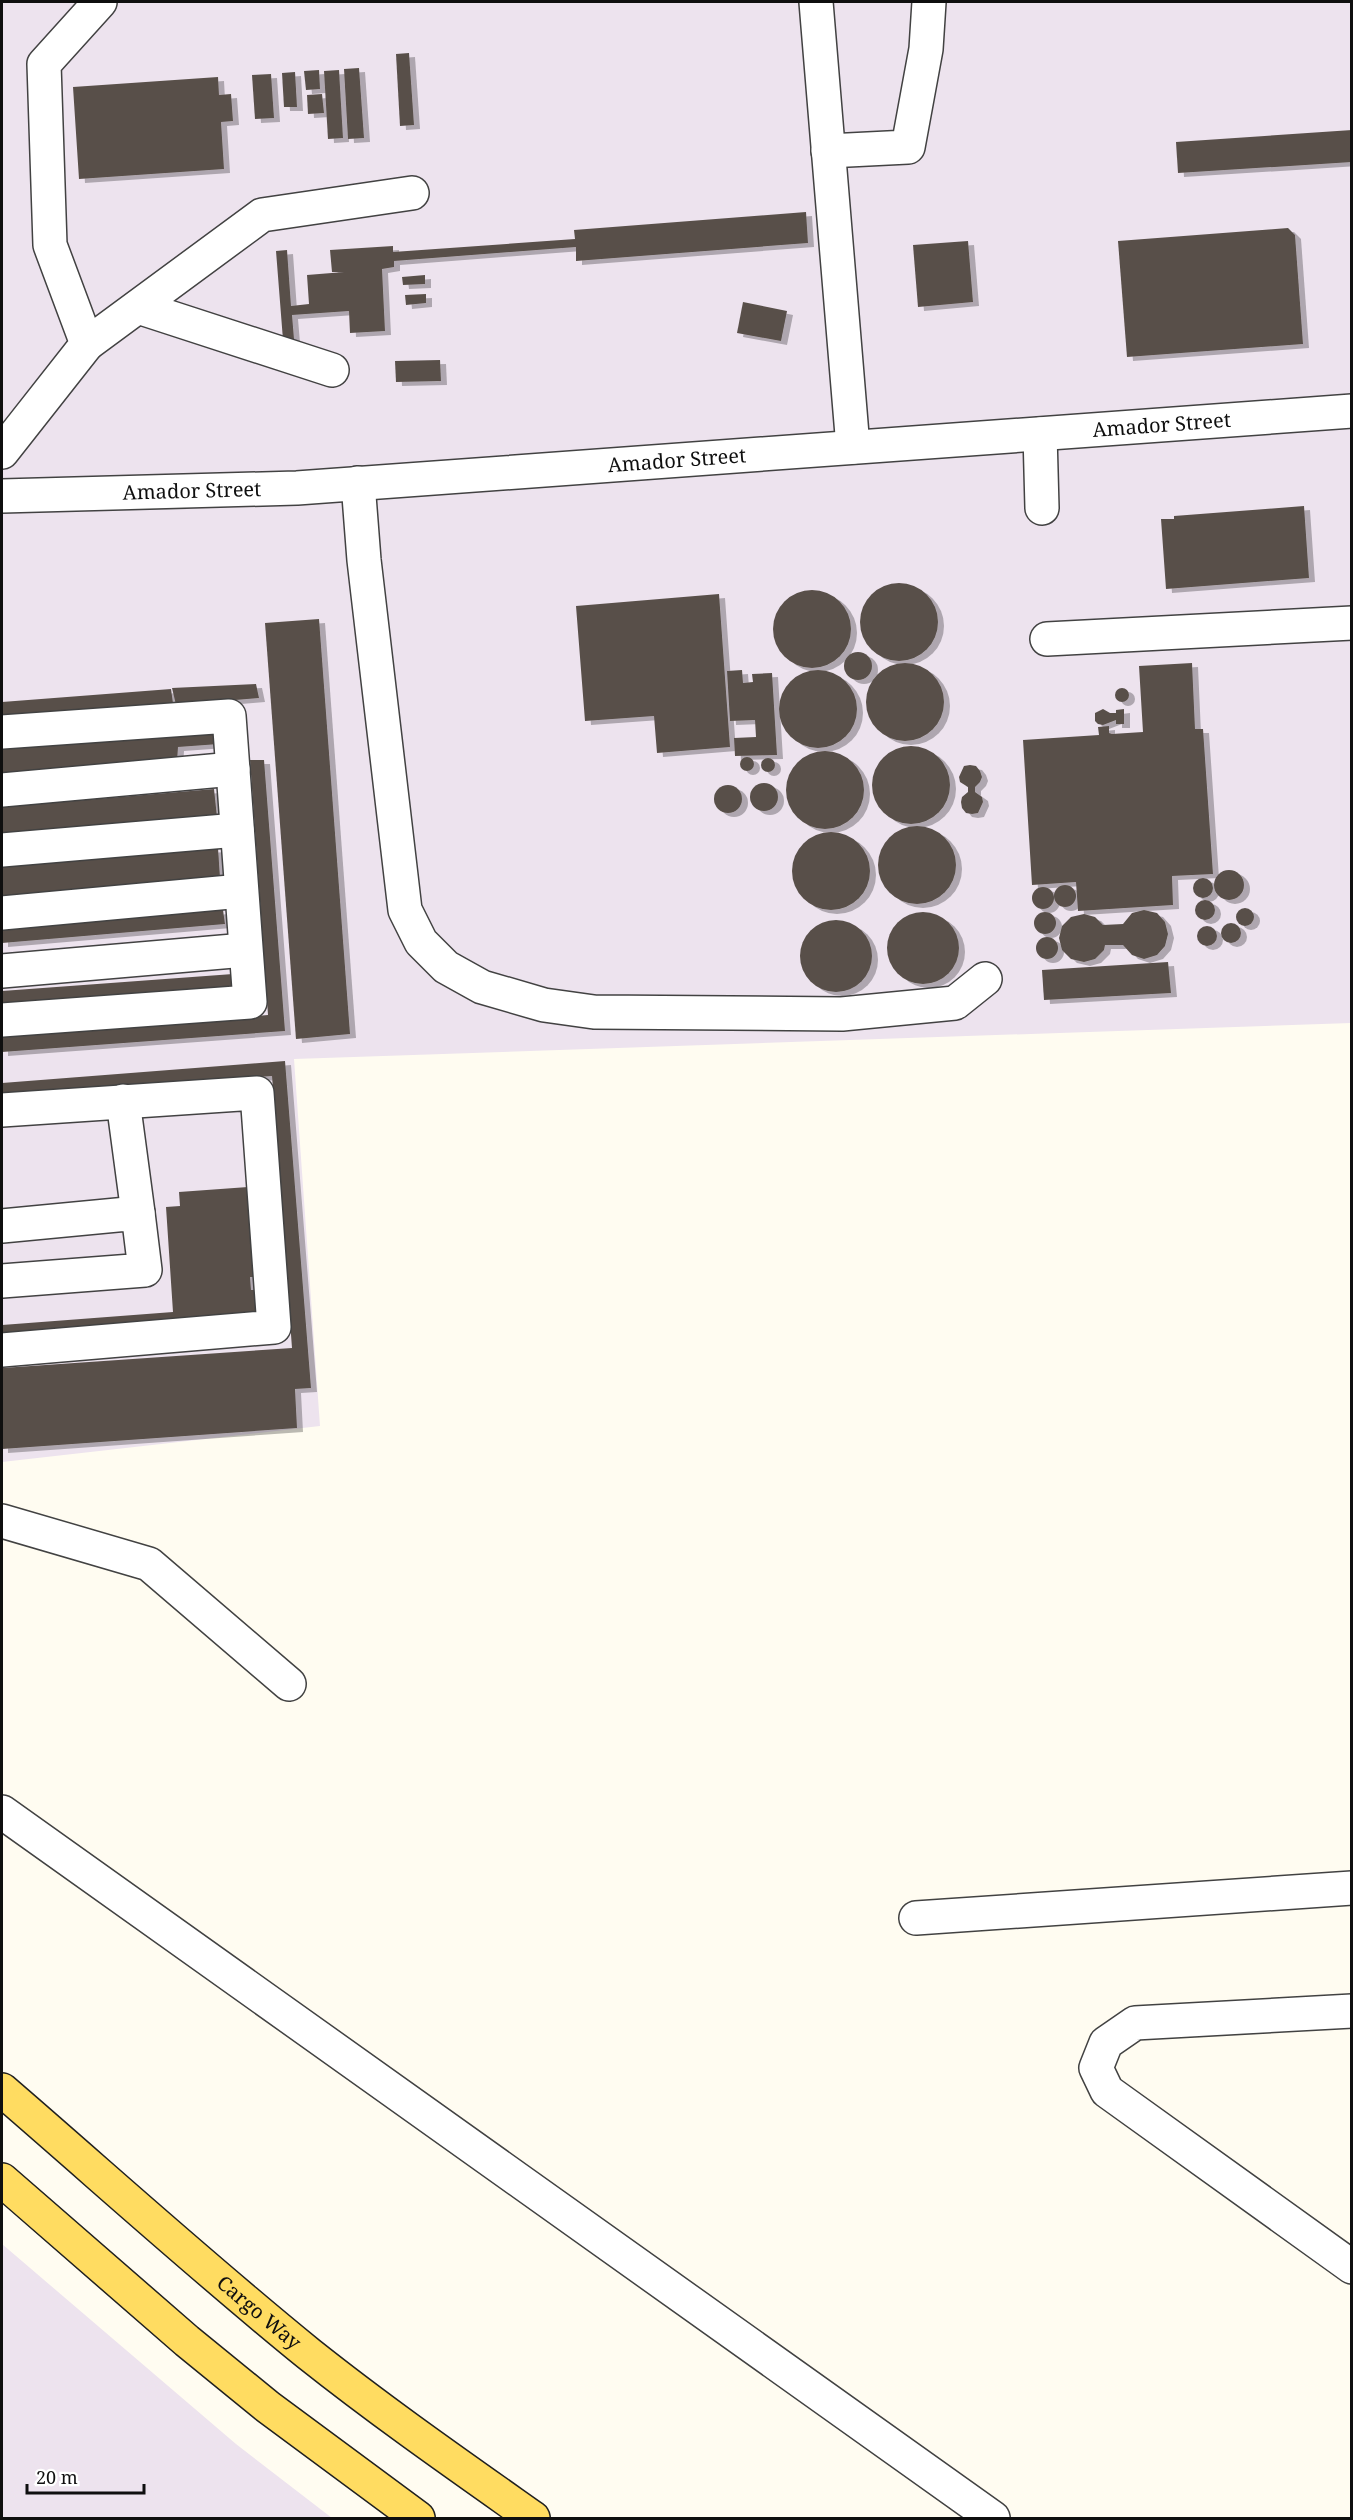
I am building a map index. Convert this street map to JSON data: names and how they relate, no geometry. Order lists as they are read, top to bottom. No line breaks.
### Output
{"streets":{"main road":["Cargo Way"],"street":["Amador Street"]},"scale_bar":"20 m"}
